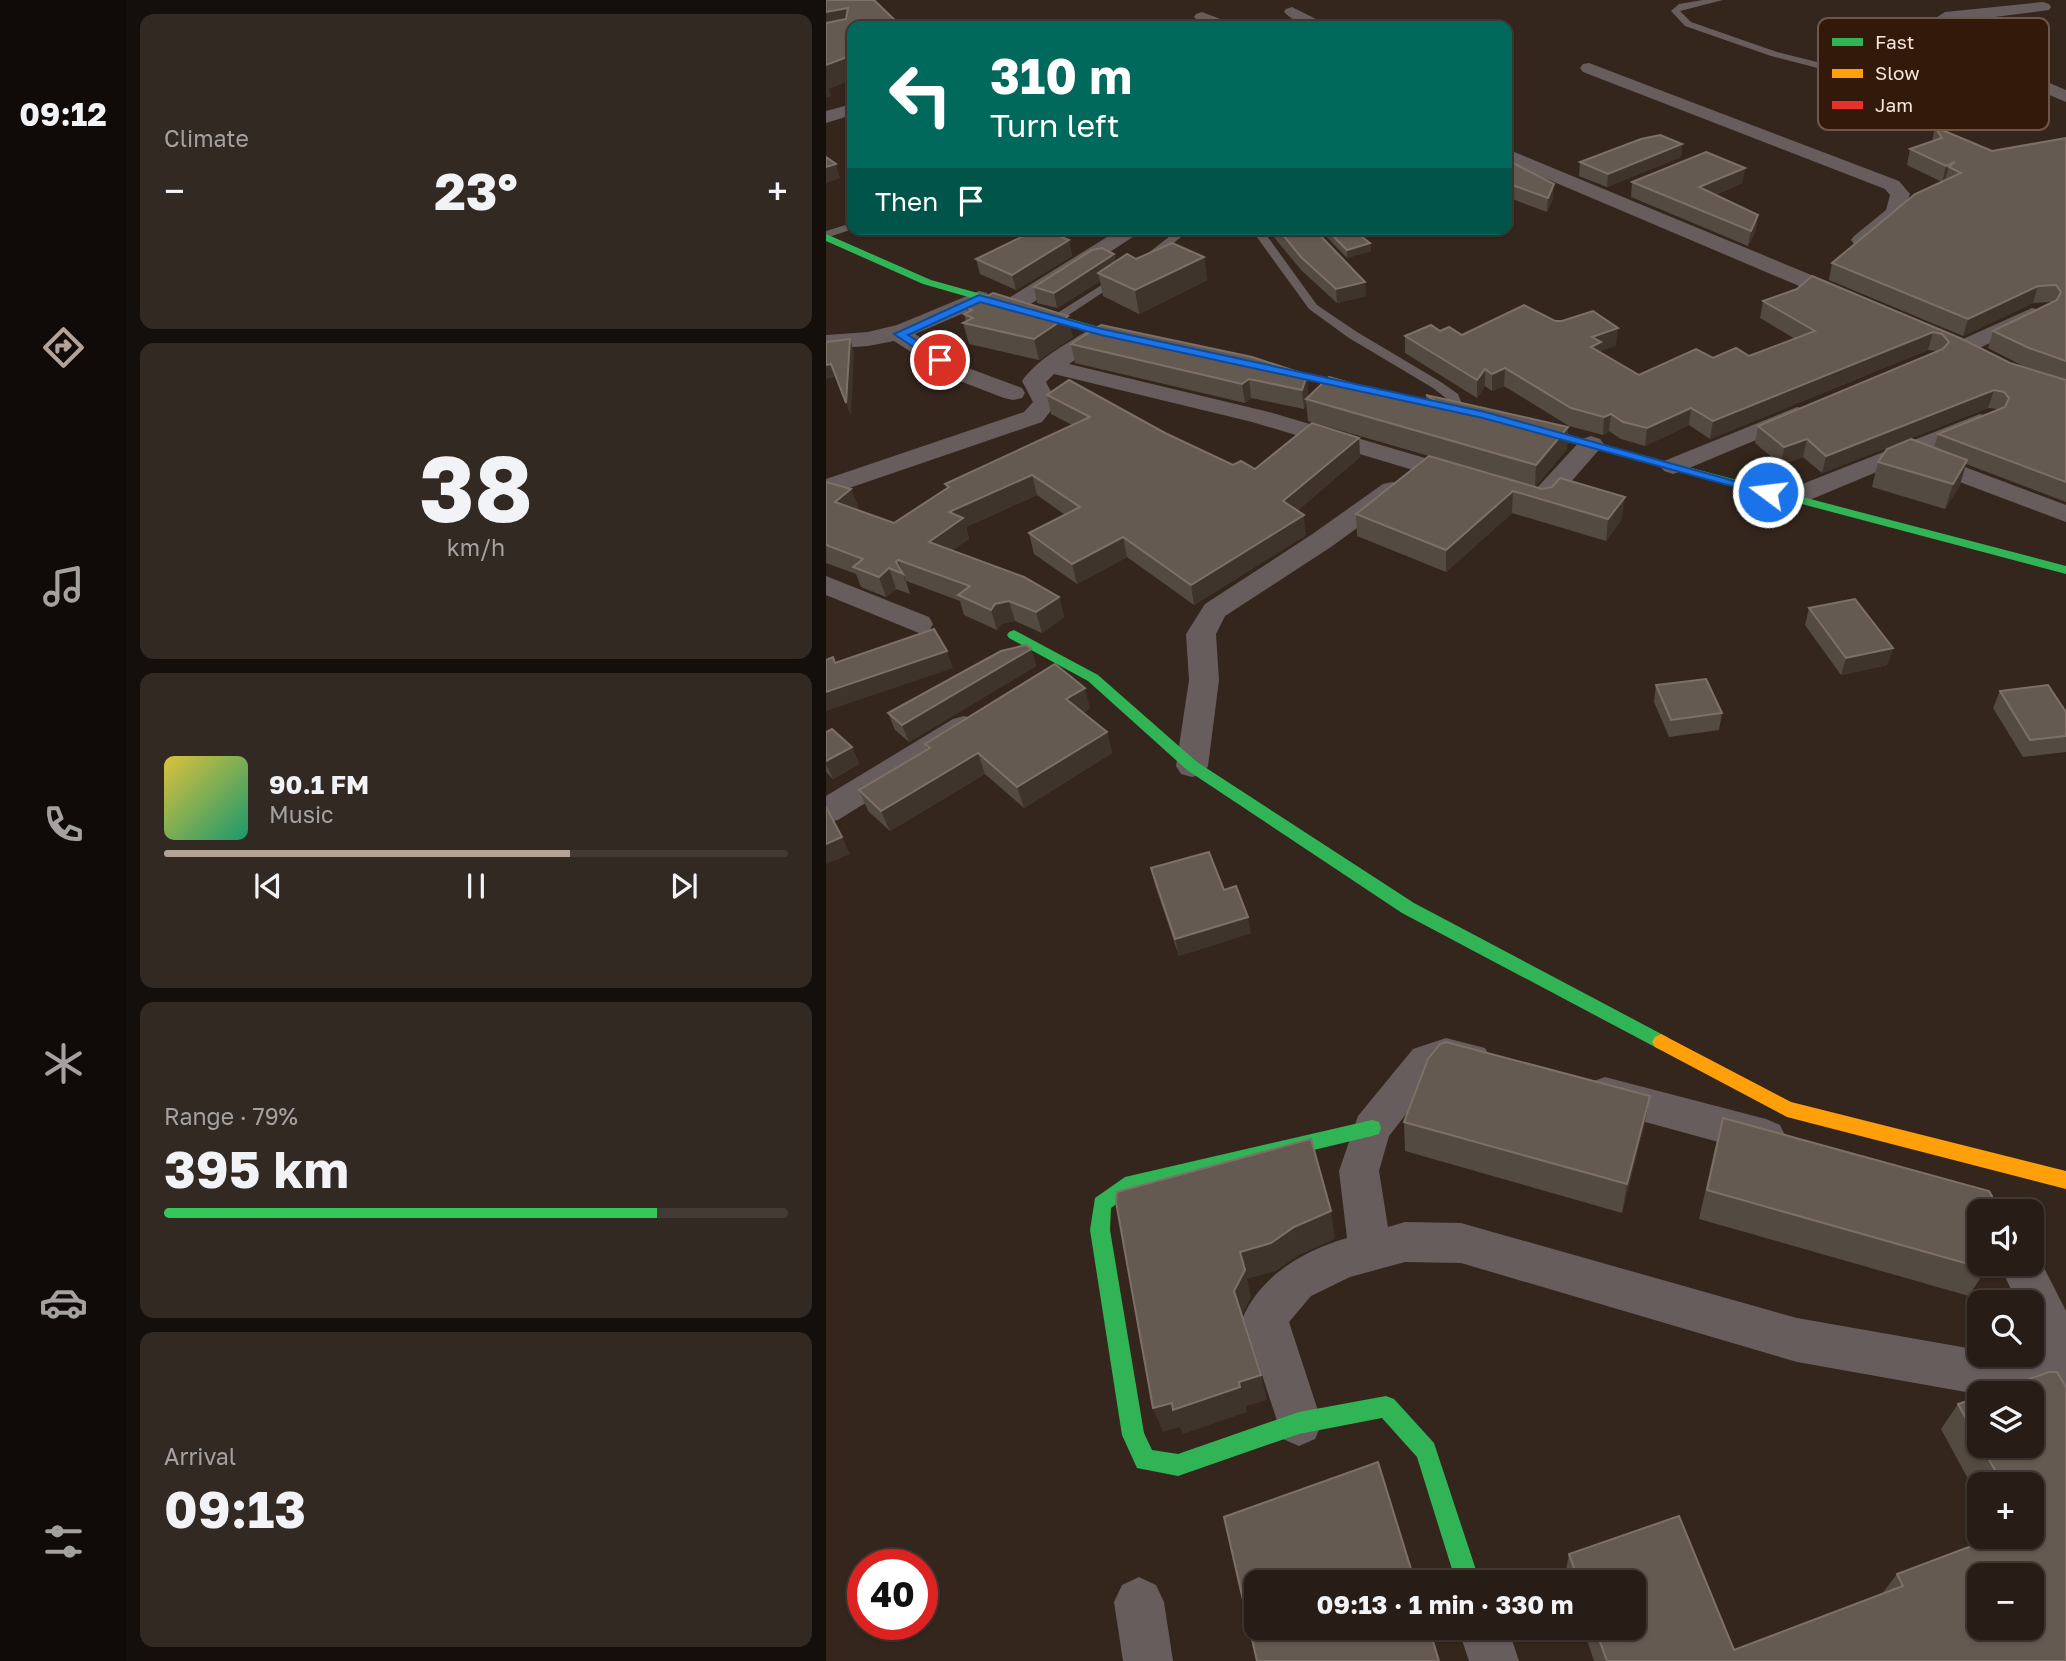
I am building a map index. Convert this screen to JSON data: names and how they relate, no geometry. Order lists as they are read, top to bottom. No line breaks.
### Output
{"legend":["Fast","Slow","Jam"],"page":{"tabs":"09:12","tile":["Climate",["38","km/h"],["Range · 79%","395 km"],["Arrival","09:13"]],"turn":["310 m","Turn left"],"heat":["−","23°","+"],"then":"Then","song":["90.1 FM","Music"],"map_buttons":["+","−"],"limit":"40","trip":"09:13 · 1 min · 330 m"}}
